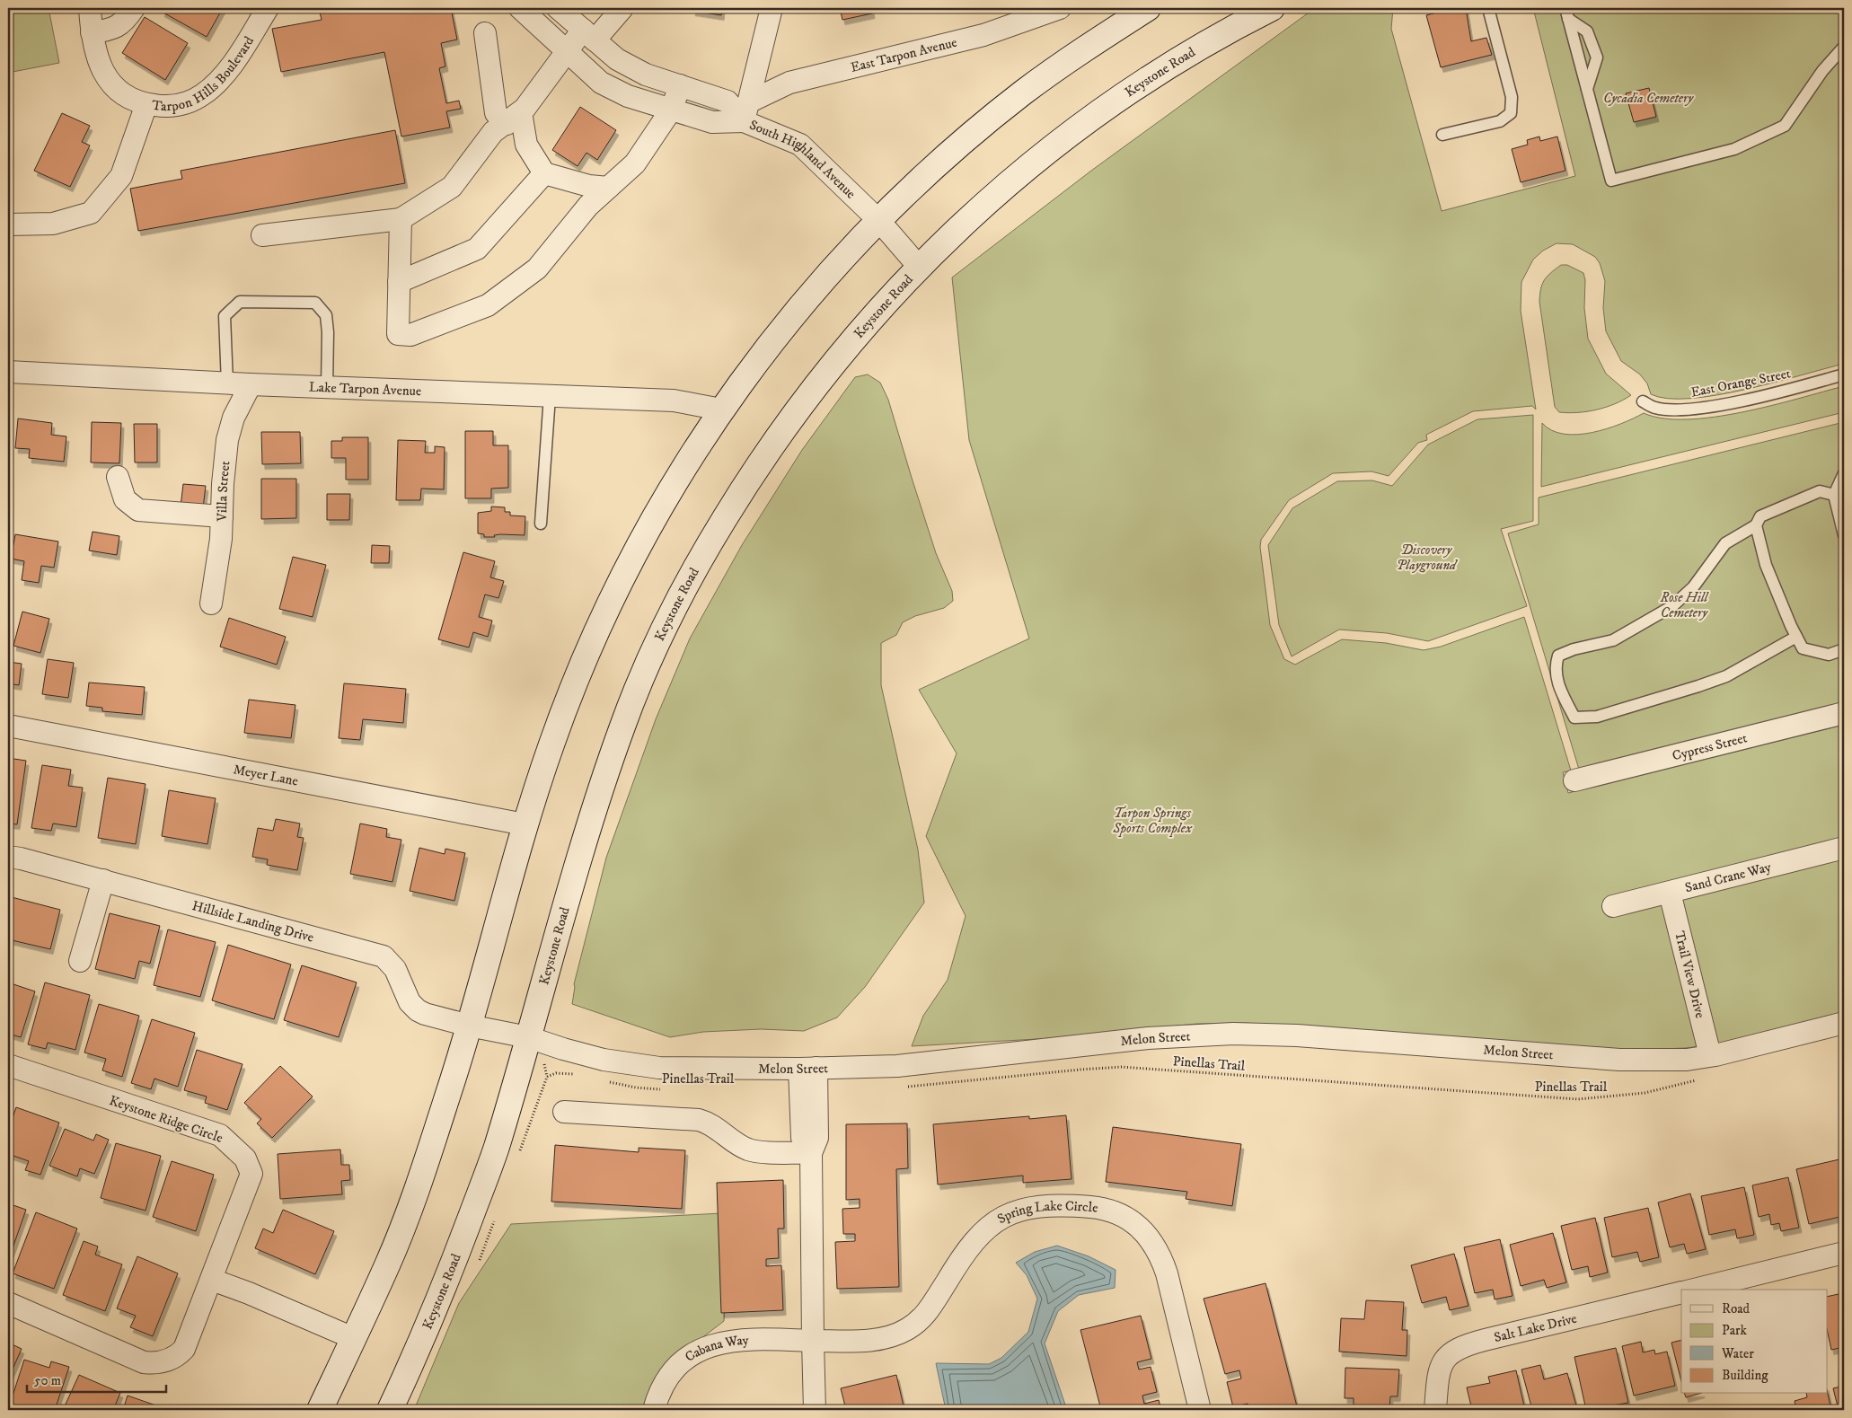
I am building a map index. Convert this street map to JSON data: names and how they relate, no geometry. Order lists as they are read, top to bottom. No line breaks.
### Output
{"streets":{"main road":["Keystone Road"],"street":["East Tarpon Avenue","Tarpon Hills Boulevard","South Highland Avenue","Lake Tarpon Avenue","Villa Street","Cypress Street","Meyer Lane","Sand Crane Way","Hillside Landing Drive","Trail View Drive","Melon Street","Keystone Ridge Circle","Spring Lake Circle","Salt Lake Drive","Cabana Way"],"lane":["East Orange Street"],"path":["Pinellas Trail"]},"crossings":[["East Tarpon Avenue","South Highland Avenue"],["Keystone Road","South Highland Avenue"],["Keystone Road","Melon Street"],["Lake Tarpon Avenue","Villa Street"],["Sand Crane Way","Trail View Drive"],["Hillside Landing Drive","Melon Street"],["Trail View Drive","Melon Street"],["Spring Lake Circle","Cabana Way"]],"parks":["Cycadia Cemetery","Discovery Playground","Rose Hill Cemetery","Tarpon Springs Sports Complex"],"legend":["Road","Park","Water","Building"],"scale_bar":"50 m"}
